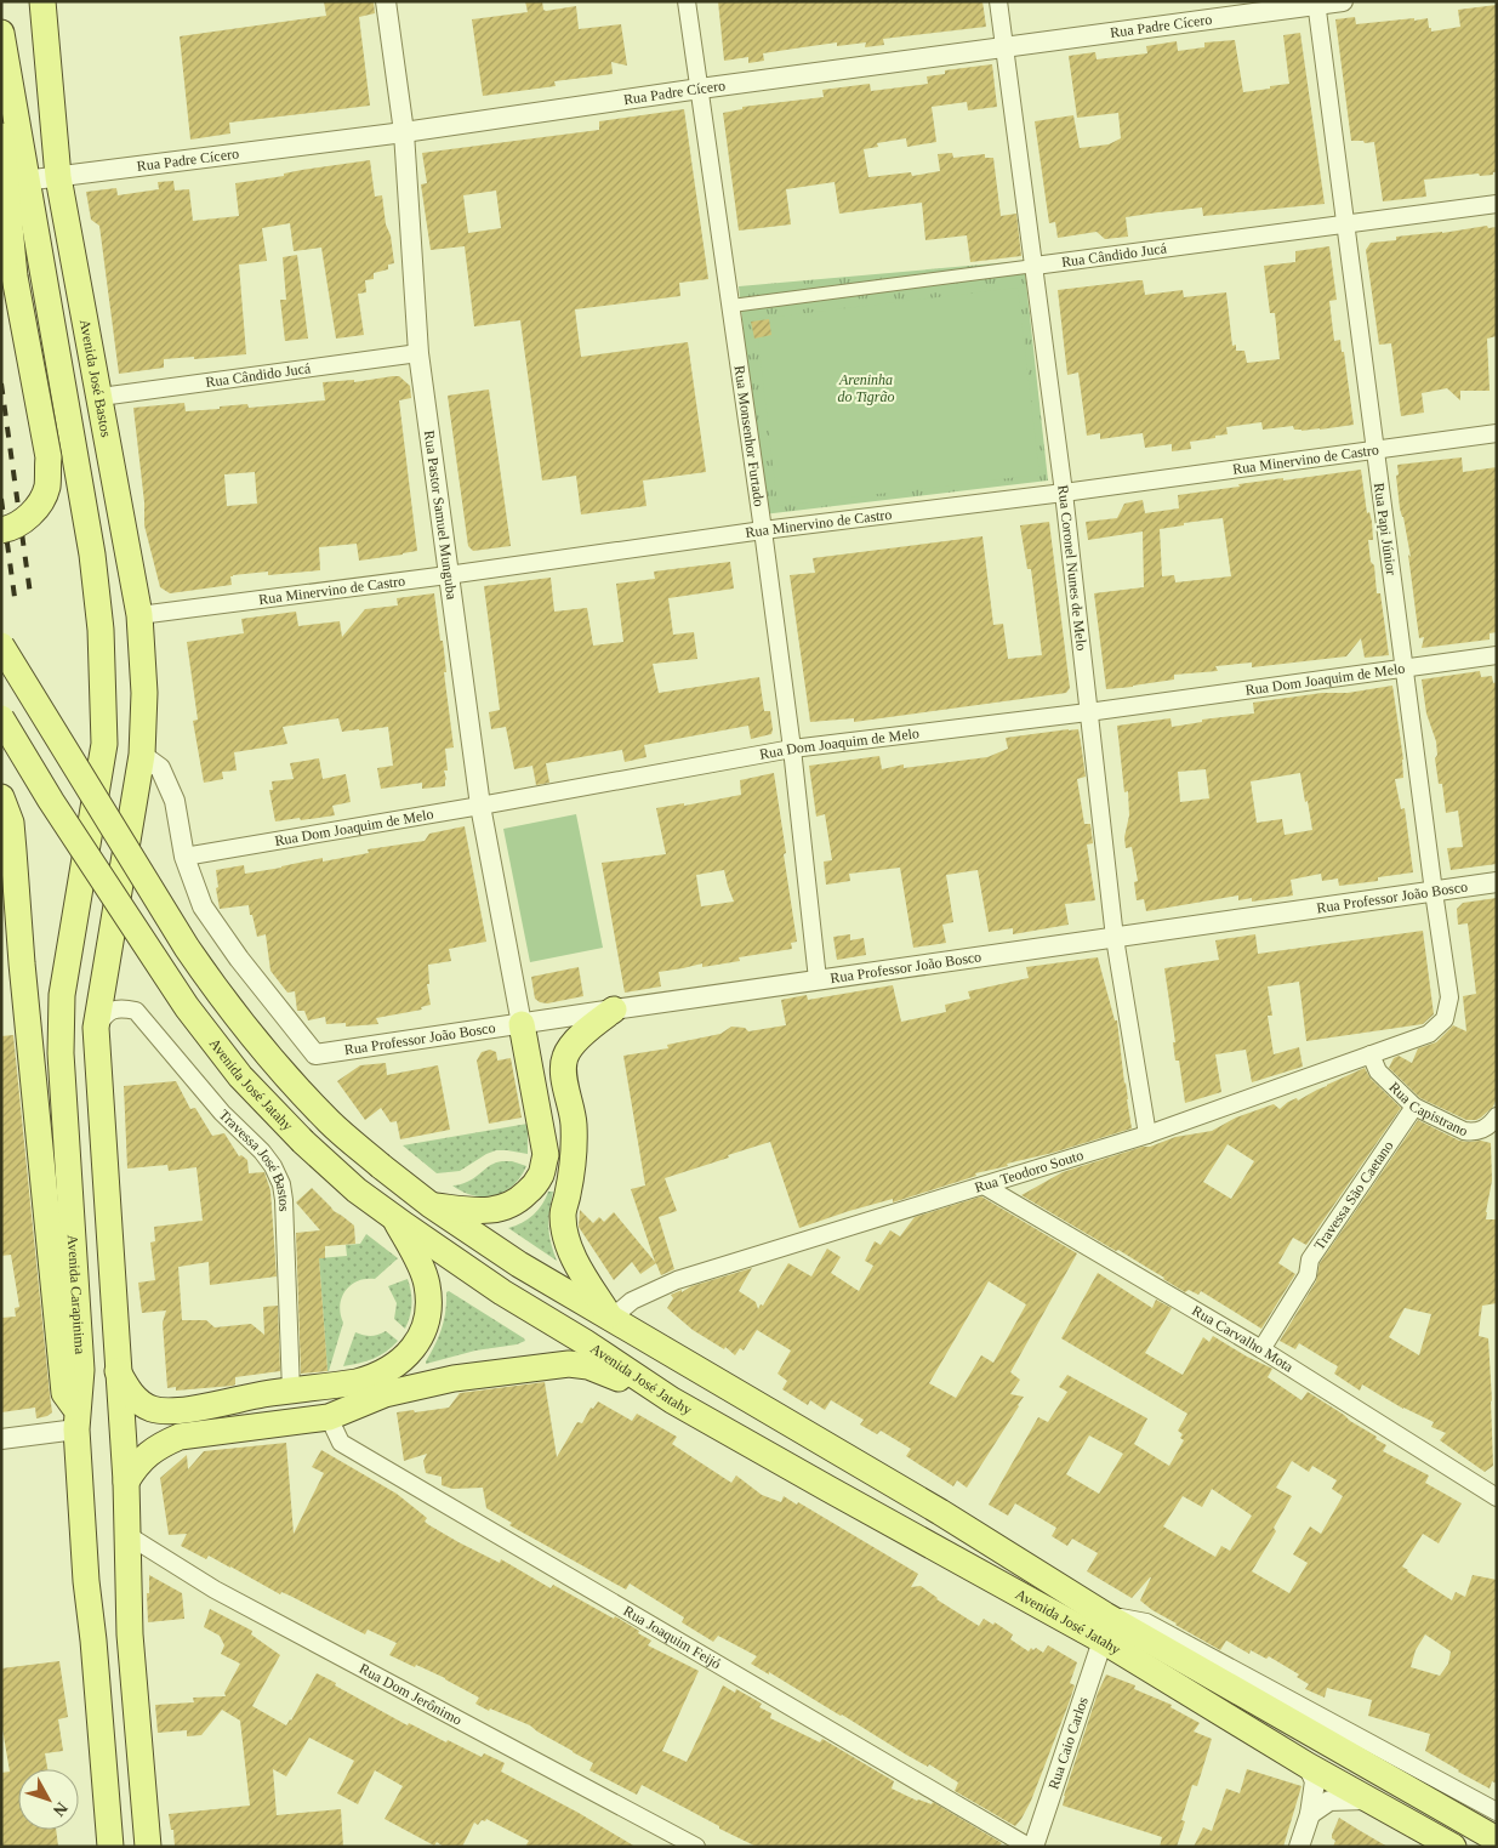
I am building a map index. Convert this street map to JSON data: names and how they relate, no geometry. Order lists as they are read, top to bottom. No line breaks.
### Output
{"streets":{"main road":["Avenida José Bastos","Avenida José Jatahy","Avenida Carapinima"],"street":["Rua Padre Cícero","Rua Cândido Jucá","Rua Monsenhor Furtado","Rua Minervino de Castro","Rua Pastor Samuel Munguba","Rua Papi Júnior","Rua Coronel Nunes de Melo","Rua Dom Joaquim de Melo","Rua Professor João Bosco","Rua Capistrano","Travessa José Bastos","Rua Teodoro Souto","Travessa São Caetano","Rua Carvalho Mota","Rua Joaquim Feijó","Rua Dom Jerônimo","Rua Caio Carlos"]},"crossings":[["Rua Padre Cícero","Avenida José Bastos"],["Rua Padre Cícero","Rua Monsenhor Furtado"],["Rua Padre Cícero","Rua Pastor Samuel Munguba"],["Rua Padre Cícero","Rua Papi Júnior"],["Rua Padre Cícero","Rua Coronel Nunes de Melo"],["Rua Padre Cícero","Avenida Carapinima"],["Rua Cândido Jucá","Avenida José Bastos"],["Rua Cândido Jucá","Rua Monsenhor Furtado"],["Rua Cândido Jucá","Rua Pastor Samuel Munguba"],["Rua Cândido Jucá","Rua Papi Júnior"],["Rua Cândido Jucá","Rua Coronel Nunes de Melo"],["Avenida José Bastos","Rua Minervino de Castro"],["Rua Monsenhor Furtado","Rua Minervino de Castro"],["Rua Monsenhor Furtado","Rua Dom Joaquim de Melo"],["Rua Monsenhor Furtado","Rua Professor João Bosco"],["Rua Minervino de Castro","Rua Pastor Samuel Munguba"],["Rua Minervino de Castro","Rua Papi Júnior"],["Rua Minervino de Castro","Rua Coronel Nunes de Melo"],["Rua Pastor Samuel Munguba","Rua Dom Joaquim de Melo"],["Rua Pastor Samuel Munguba","Rua Professor João Bosco"],["Rua Papi Júnior","Rua Dom Joaquim de Melo"],["Rua Papi Júnior","Rua Professor João Bosco"],["Rua Papi Júnior","Rua Teodoro Souto"],["Rua Coronel Nunes de Melo","Rua Dom Joaquim de Melo"],["Rua Coronel Nunes de Melo","Rua Professor João Bosco"],["Rua Coronel Nunes de Melo","Rua Teodoro Souto"],["Rua Dom Joaquim de Melo","Rua Professor João Bosco"],["Avenida José Jatahy","Rua Teodoro Souto"],["Avenida José Jatahy","Rua Caio Carlos"],["Rua Capistrano","Rua Teodoro Souto"],["Rua Capistrano","Travessa São Caetano"],["Rua Teodoro Souto","Rua Carvalho Mota"],["Travessa São Caetano","Rua Carvalho Mota"]],"parks":["Areninha do Tigrão"],"north":"bottom right"}
